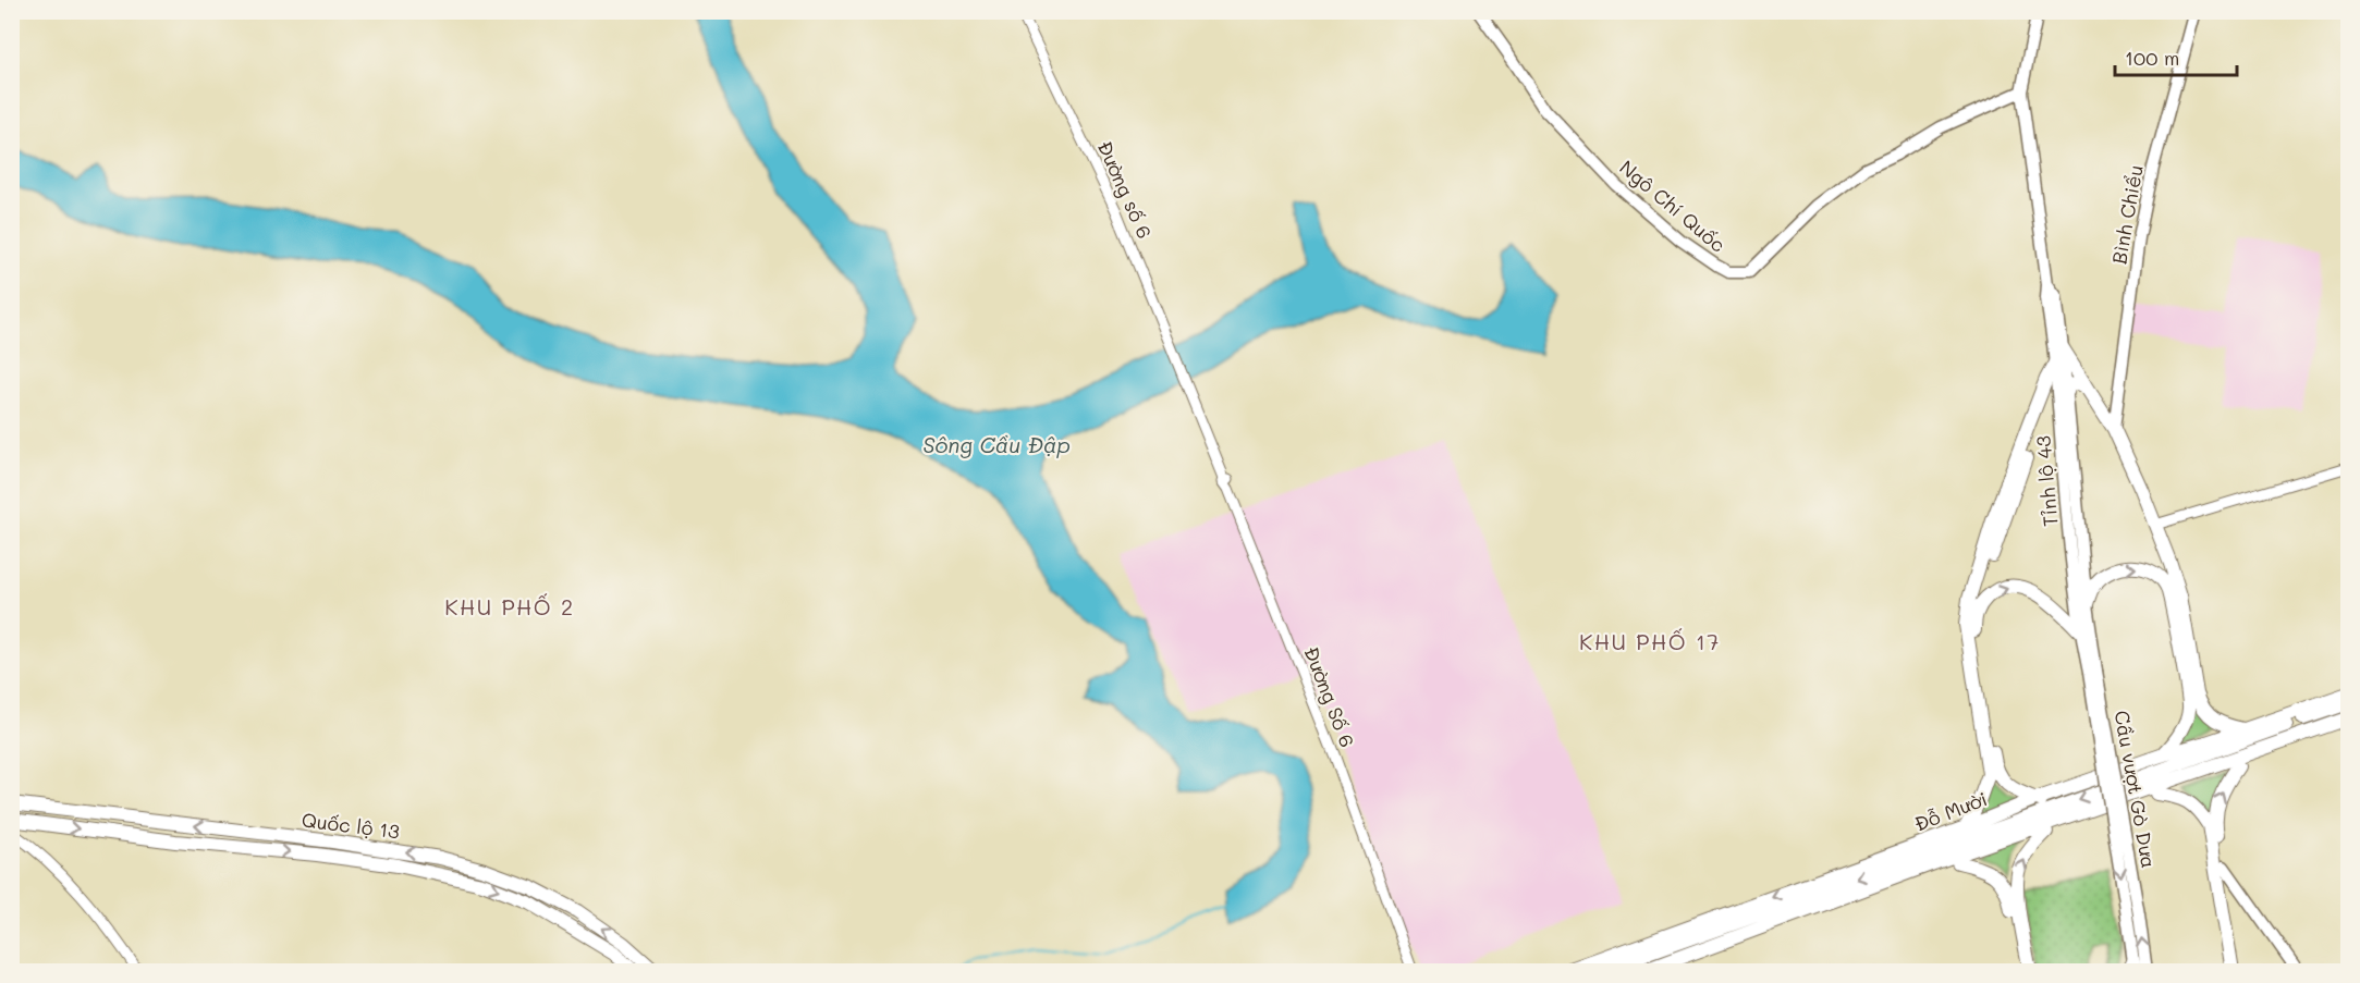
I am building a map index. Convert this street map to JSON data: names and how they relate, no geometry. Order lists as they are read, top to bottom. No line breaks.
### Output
{"streets":{"highway":["Đỗ Mười","Quốc lộ 13"],"main road":["Ngô Chí Quốc","Bình Chiểu","Tỉnh lộ 43","Cầu vượt Gò Dưa"],"street":["Đường số 6","Đường Số 6"]},"crossings":[["Đường số 6","Đường Số 6"],["Ngô Chí Quốc","Tỉnh lộ 43"],["Tỉnh lộ 43","Cầu vượt Gò Dưa"]],"districts":["KHU PHỐ 2","KHU PHỐ 17"],"water":["Sông Cầu Đập"],"scale_bar":"100 m"}
